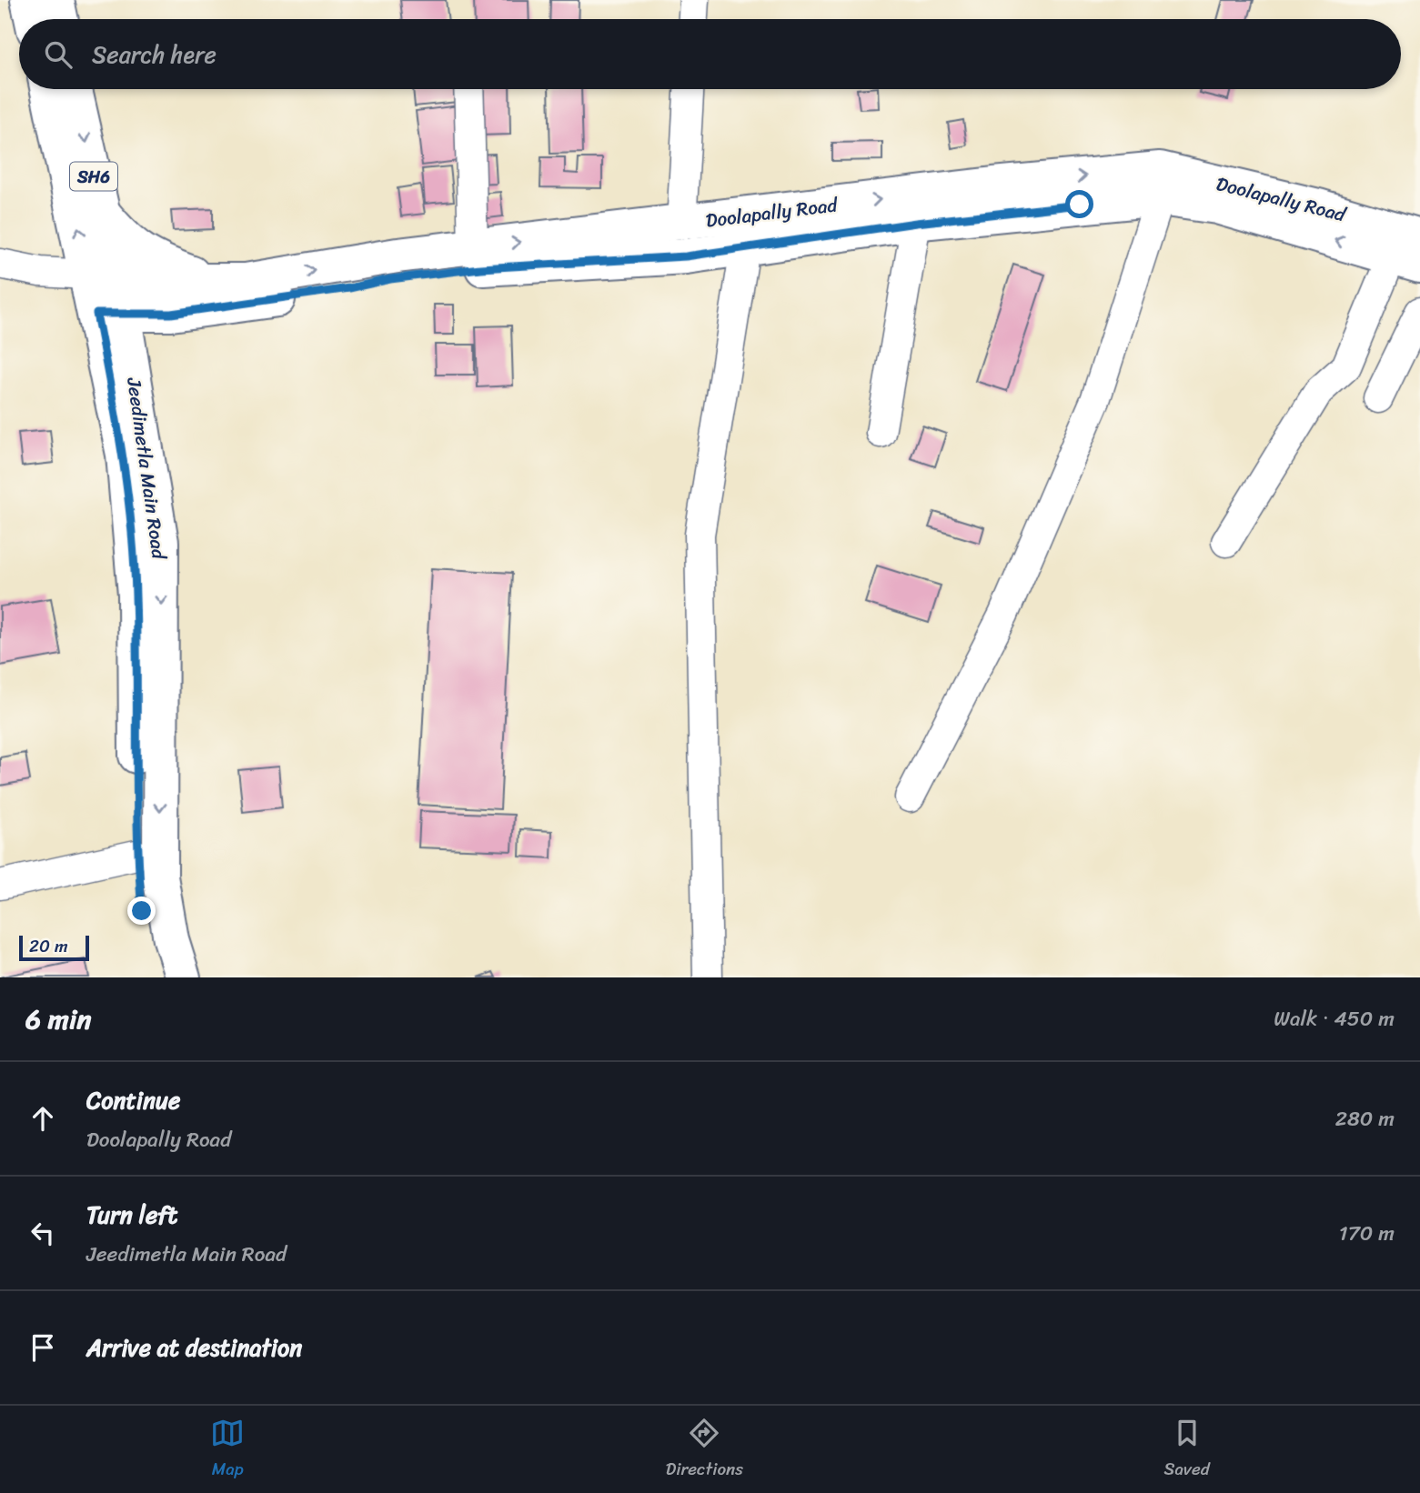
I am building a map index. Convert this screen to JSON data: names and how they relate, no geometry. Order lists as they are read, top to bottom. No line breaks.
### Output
{"streets":{"main road":["SH6","Doolapally Road","Jeedimetla Main Road"]},"crossings":[["Doolapally Road","Jeedimetla Main Road"]],"scale_bar":"20 m","page":{"search":"Search here","scale":"20 m","heading":["6 min","Walk · 450 m"],"list":[["Continue","Doolapally Road","280 m"],["Turn left","Jeedimetla Main Road","170 m"],"Arrive at destination"],"nav":["Map","Directions","Saved"]}}
